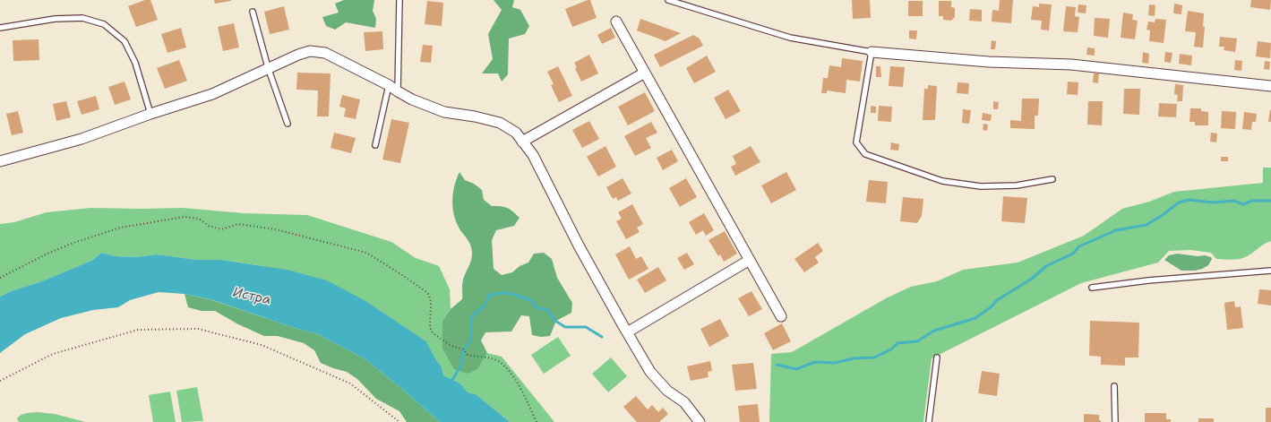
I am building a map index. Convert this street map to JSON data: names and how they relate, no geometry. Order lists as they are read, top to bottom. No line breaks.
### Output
{"water":["Истра"]}
